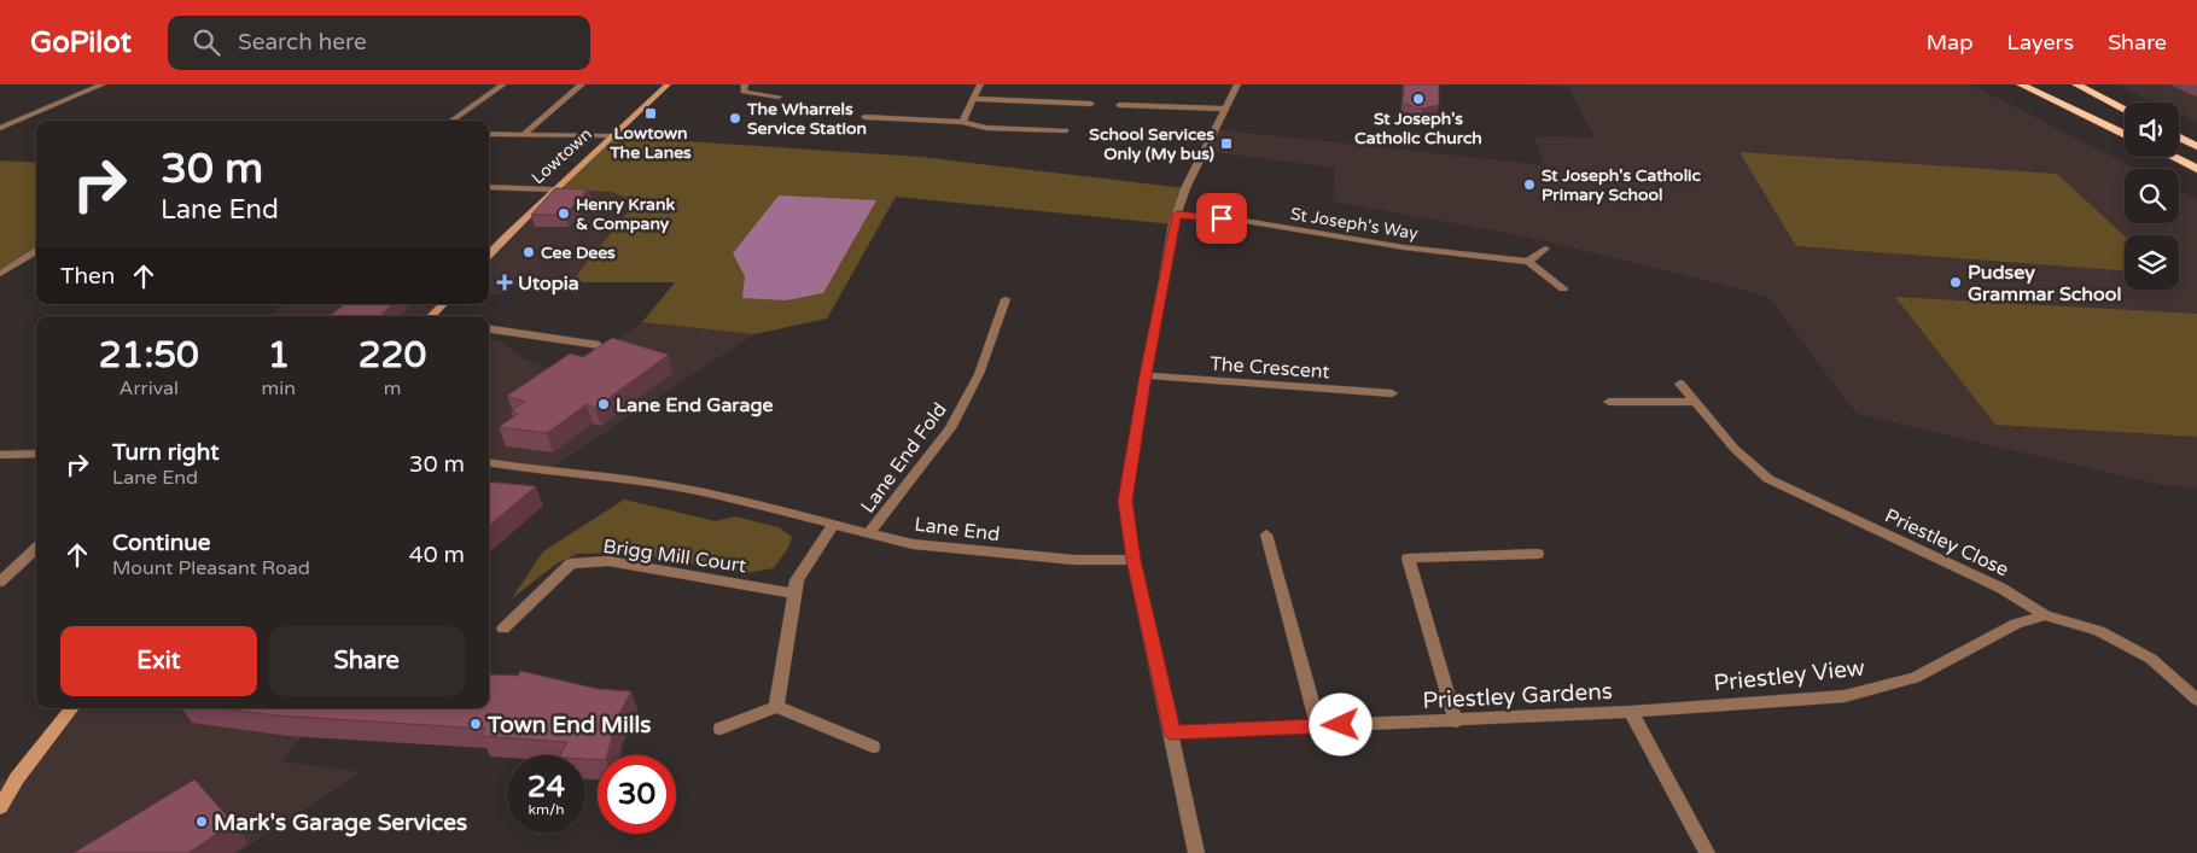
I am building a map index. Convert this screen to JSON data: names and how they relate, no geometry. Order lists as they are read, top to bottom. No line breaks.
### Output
{"streets":{"main road":["Lowtown"],"street":["St Joseph's Way","The Crescent","Lane End Fold","Lane End","Priestley Close","Brigg Mill Court","Priestley View","Priestley Gardens"]},"crossings":[["Lane End Fold","Lane End"],["Priestley Close","Priestley View"],["Priestley View","Priestley Gardens"]],"places":{"other":["St Joseph's Catholic Church","The Wharrels Service Station","St Joseph's Catholic Primary School","Henry Krank & Company","Cee Dees","Pudsey Grammar School","Lane End Garage","Town End Mills","Mark's Garage Services"],"transit":["Lowtown The Lanes","School Services Only (My bus)"],"health":["Utopia"]},"page":{"header":"GoPilot","search":"Search here","nav":["Map","Layers","Share"],"turn":["30 m","Lane End"],"then":"Then","eta":["21:50","Arrival","1","min","220","m"],"list":[{"name":"Turn right","note":"Lane End","value":"30 m"},{"name":"Continue","note":"Mount Pleasant Road","value":"40 m"}],"buttons":["Exit","Share"],"speed":"24 km/h","limit":"30"}}
